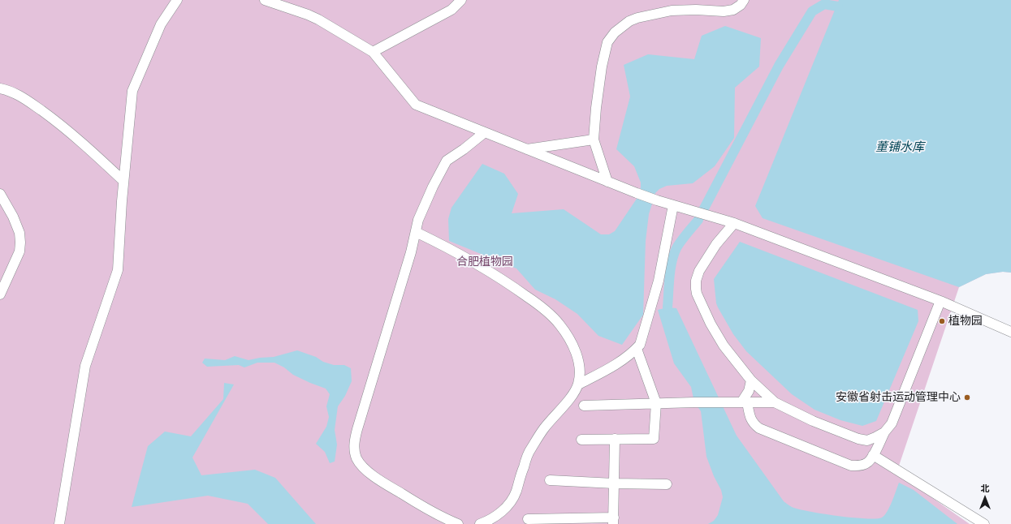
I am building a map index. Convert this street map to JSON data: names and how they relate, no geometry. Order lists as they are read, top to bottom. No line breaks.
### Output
{"water":["董铺水库"],"parks":["合肥植物园"],"places":["植物园","安徽省射击运动管理中心"],"north":"top"}
